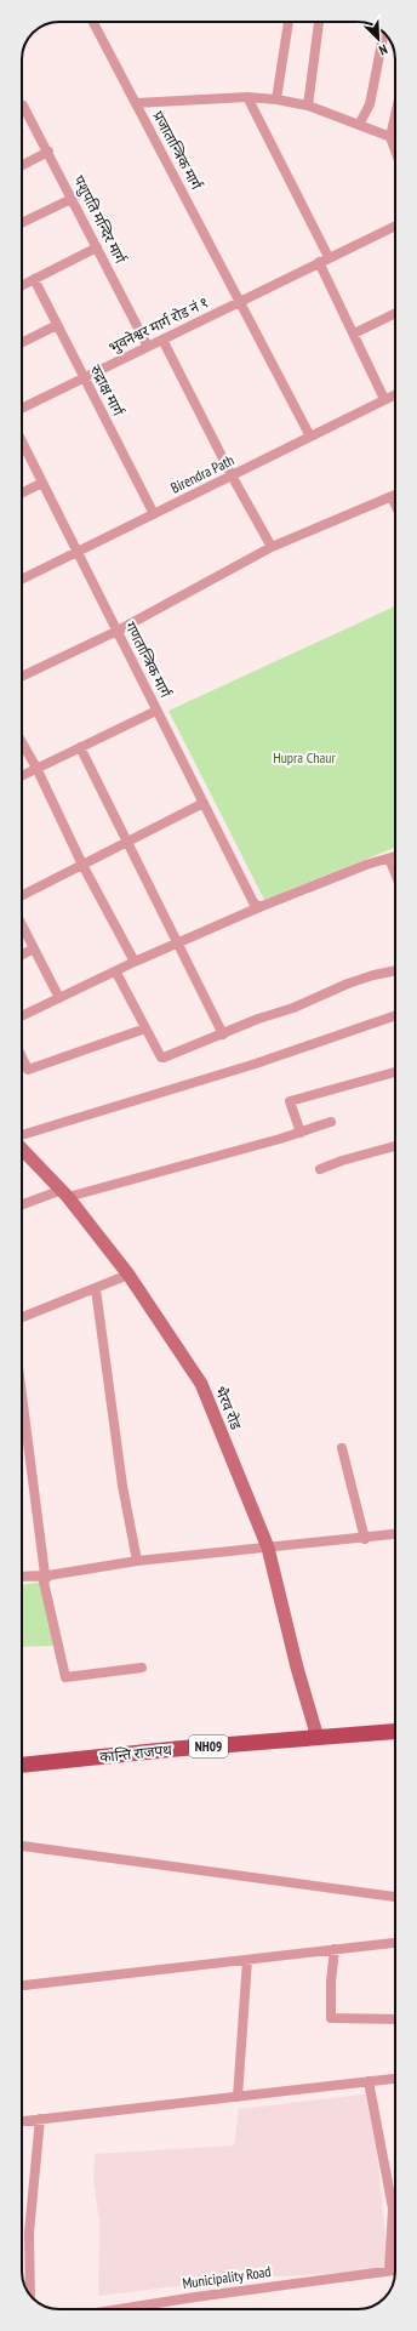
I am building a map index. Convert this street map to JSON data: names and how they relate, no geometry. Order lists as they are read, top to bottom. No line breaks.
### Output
{"streets":{"main road":["भैरव रोड","NH09","कान्ति राजपथ"],"street":["प्रजातान्त्रिक मार्ग","पशुपति मन्दिर मार्ग","भुवनेश्वर मार्ग रोड नं १","रुद्राक्ष मार्ग","Birendra Path","गणतान्त्रिक मार्ग","Municipality Road"]},"crossings":[["प्रजातान्त्रिक मार्ग","भुवनेश्वर मार्ग रोड नं १"],["प्रजातान्त्रिक मार्ग","Birendra Path"],["पशुपति मन्दिर मार्ग","भुवनेश्वर मार्ग रोड नं १"],["भुवनेश्वर मार्ग रोड नं १","रुद्राक्ष मार्ग"],["रुद्राक्ष मार्ग","Birendra Path"],["Birendra Path","गणतान्त्रिक मार्ग"],["भैरव रोड","कान्ति राजपथ"]],"parks":["Hupra Chaur"],"north":"bottom right"}
